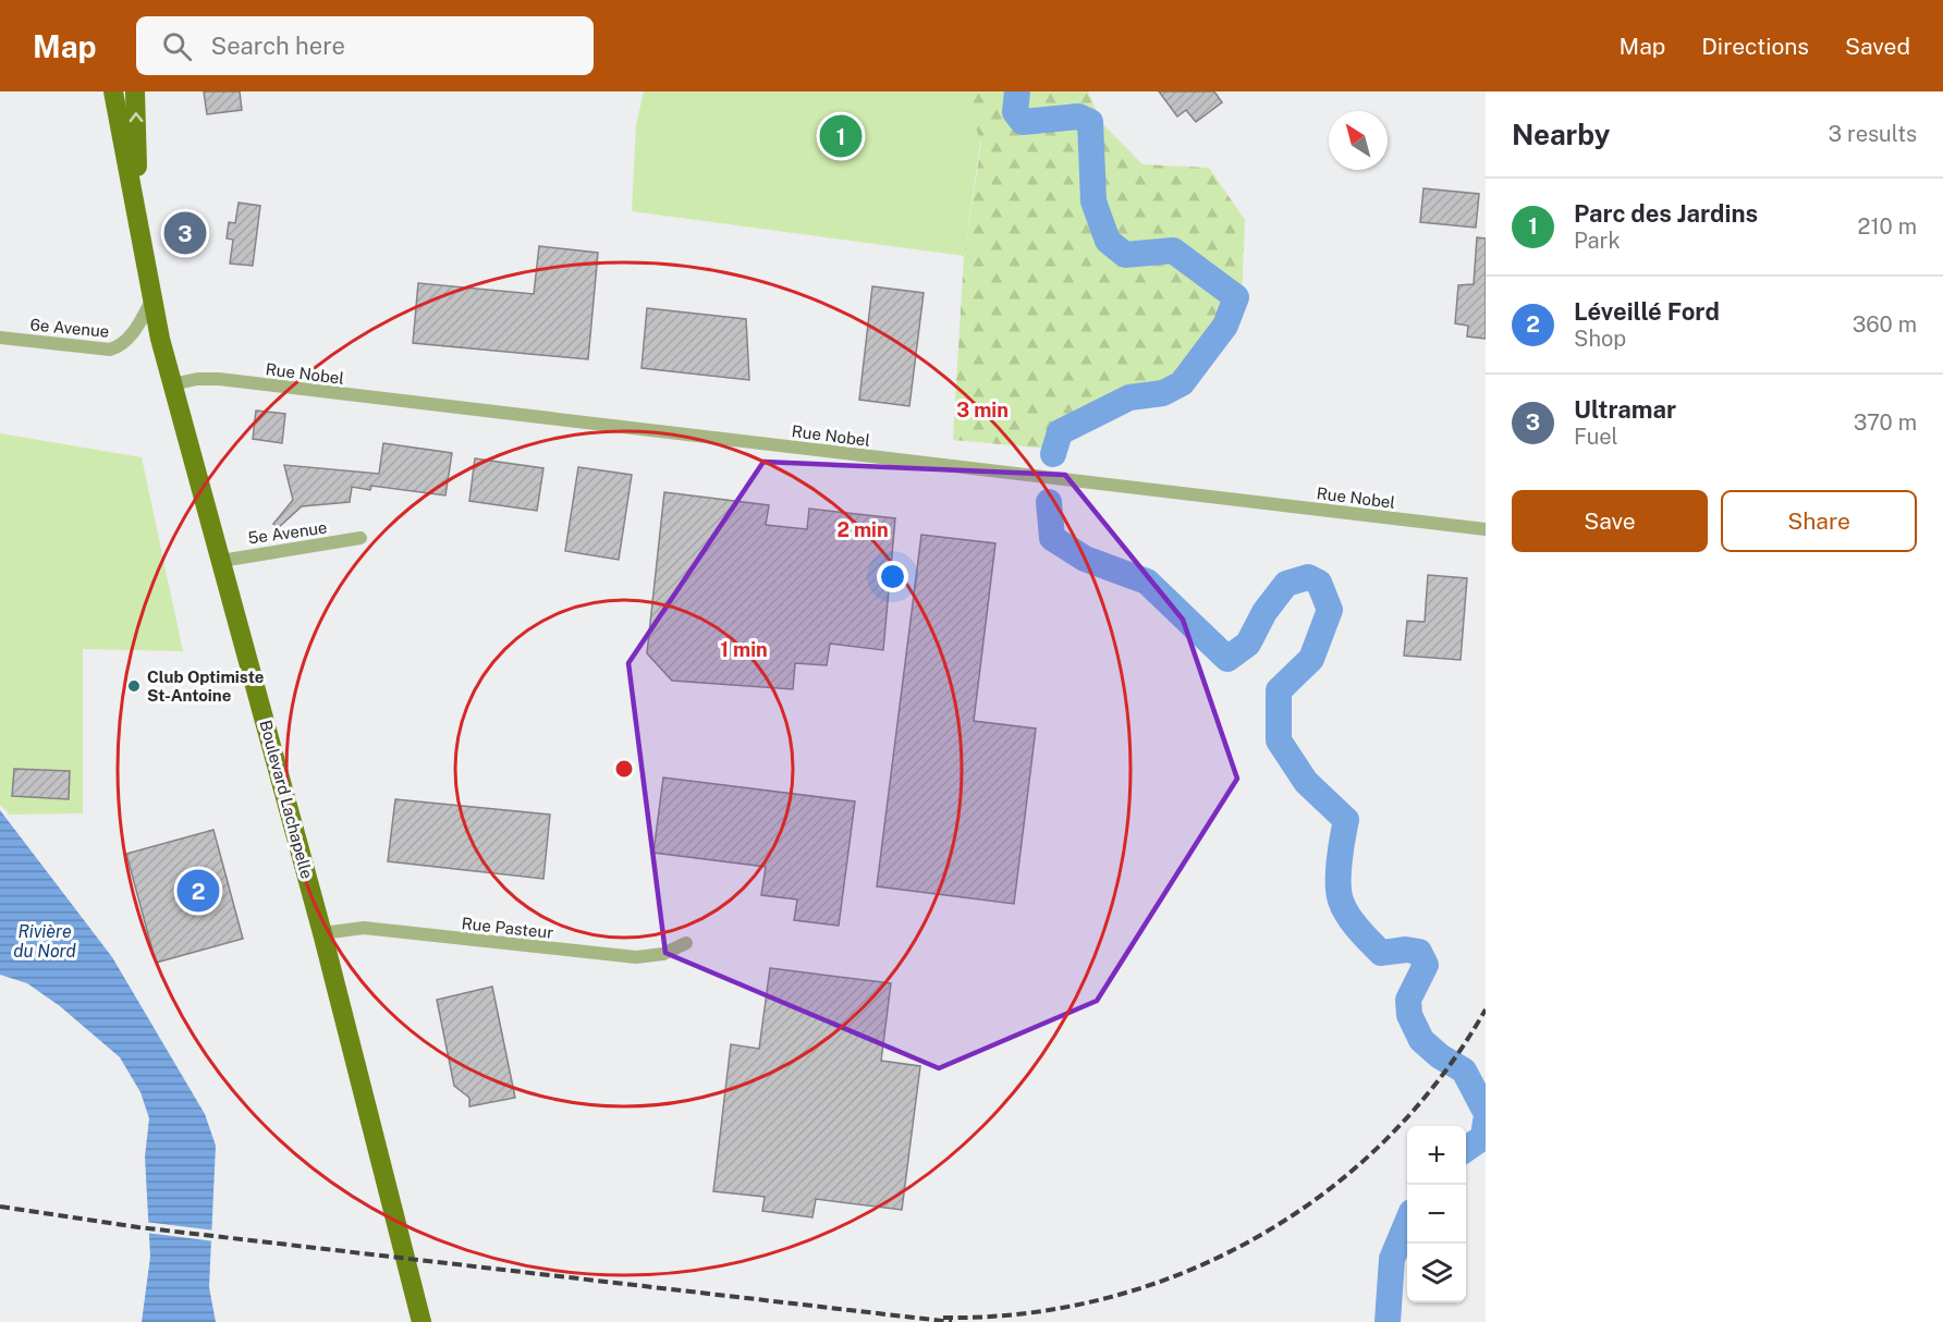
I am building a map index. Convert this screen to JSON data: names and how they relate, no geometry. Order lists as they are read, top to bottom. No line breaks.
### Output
{"streets":{"main road":["Boulevard Lachapelle"],"street":["6e Avenue","Rue Nobel","5e Avenue","Rue Pasteur"]},"crossings":[["6e Avenue","Boulevard Lachapelle"],["Rue Nobel","Boulevard Lachapelle"],["5e Avenue","Boulevard Lachapelle"],["Boulevard Lachapelle","Rue Pasteur"]],"water":["Rivière du Nord"],"places":["Club Optimiste St-Antoine"],"north":"top left","page":{"header":"Map","search":"Search here","nav":["Map","Directions","Saved"],"heading":["Nearby","3 results"],"pins":["1","3","2"],"list":[{"mark":"1","name":"Parc des Jardins","note":"Park","value":"210 m"},{"mark":"2","name":"Léveillé Ford","note":"Shop","value":"360 m"},{"mark":"3","name":"Ultramar","note":"Fuel","value":"370 m"}],"buttons":["Save","Share"],"map_buttons":["+","−"]},"rings":["3 min","2 min","1 min"]}
